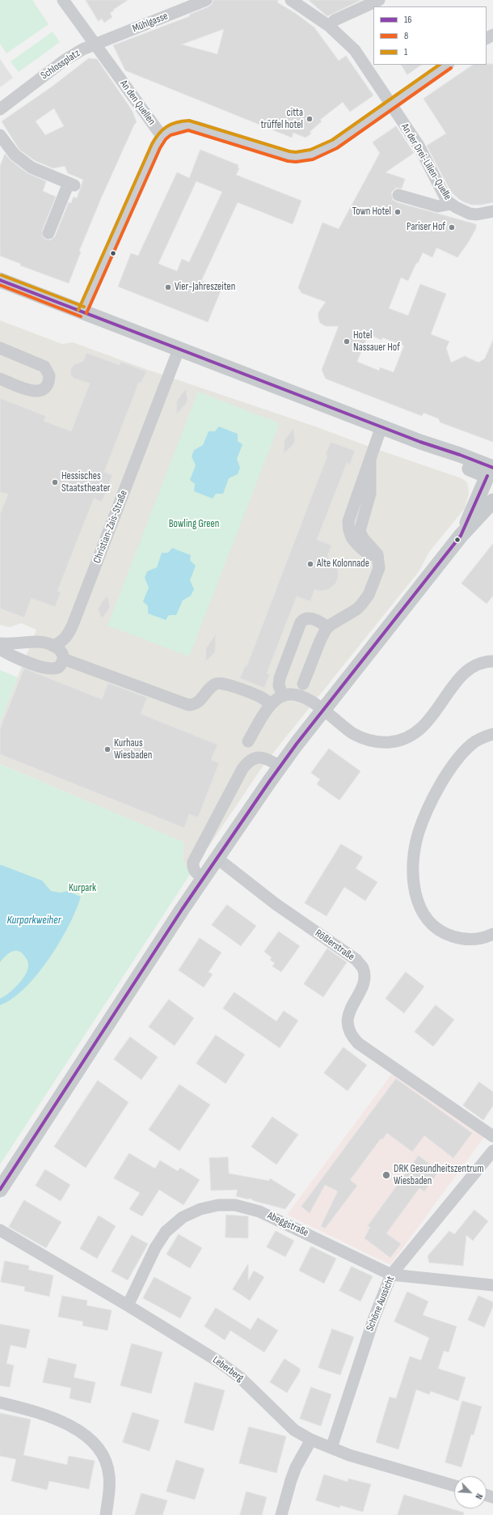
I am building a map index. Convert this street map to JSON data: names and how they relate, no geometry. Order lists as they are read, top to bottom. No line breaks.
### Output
{"streets":{"street":["Mühlgasse","Schlossplatz","An den Quellen","An der Drei-Lilien-Quelle","Christian-Zais-Straße","Rößlerstraße","Abeggstraße","Schöne Aussicht","Leberberg"]},"crossings":[["Mühlgasse","Schlossplatz"],["Mühlgasse","An den Quellen"],["Schlossplatz","An den Quellen"],["An den Quellen","An der Drei-Lilien-Quelle"],["Abeggstraße","Schöne Aussicht"],["Abeggstraße","Leberberg"],["Schöne Aussicht","Leberberg"]],"water":["Kurparkweiher"],"parks":["Bowling Green","Kurpark"],"places":["citta trüffel hotel","Town Hotel","Pariser Hof","Vier-Jahreszeiten","Hotel Nassauer Hof","Hessisches Staatstheater","Alte Kolonnade","Kurhaus Wiesbaden","DRK Gesundheitszentrum Wiesbaden"],"lines":["transit line 1","transit line 8","transit line 16"],"legend":["16","8","1"],"north":"bottom right"}
